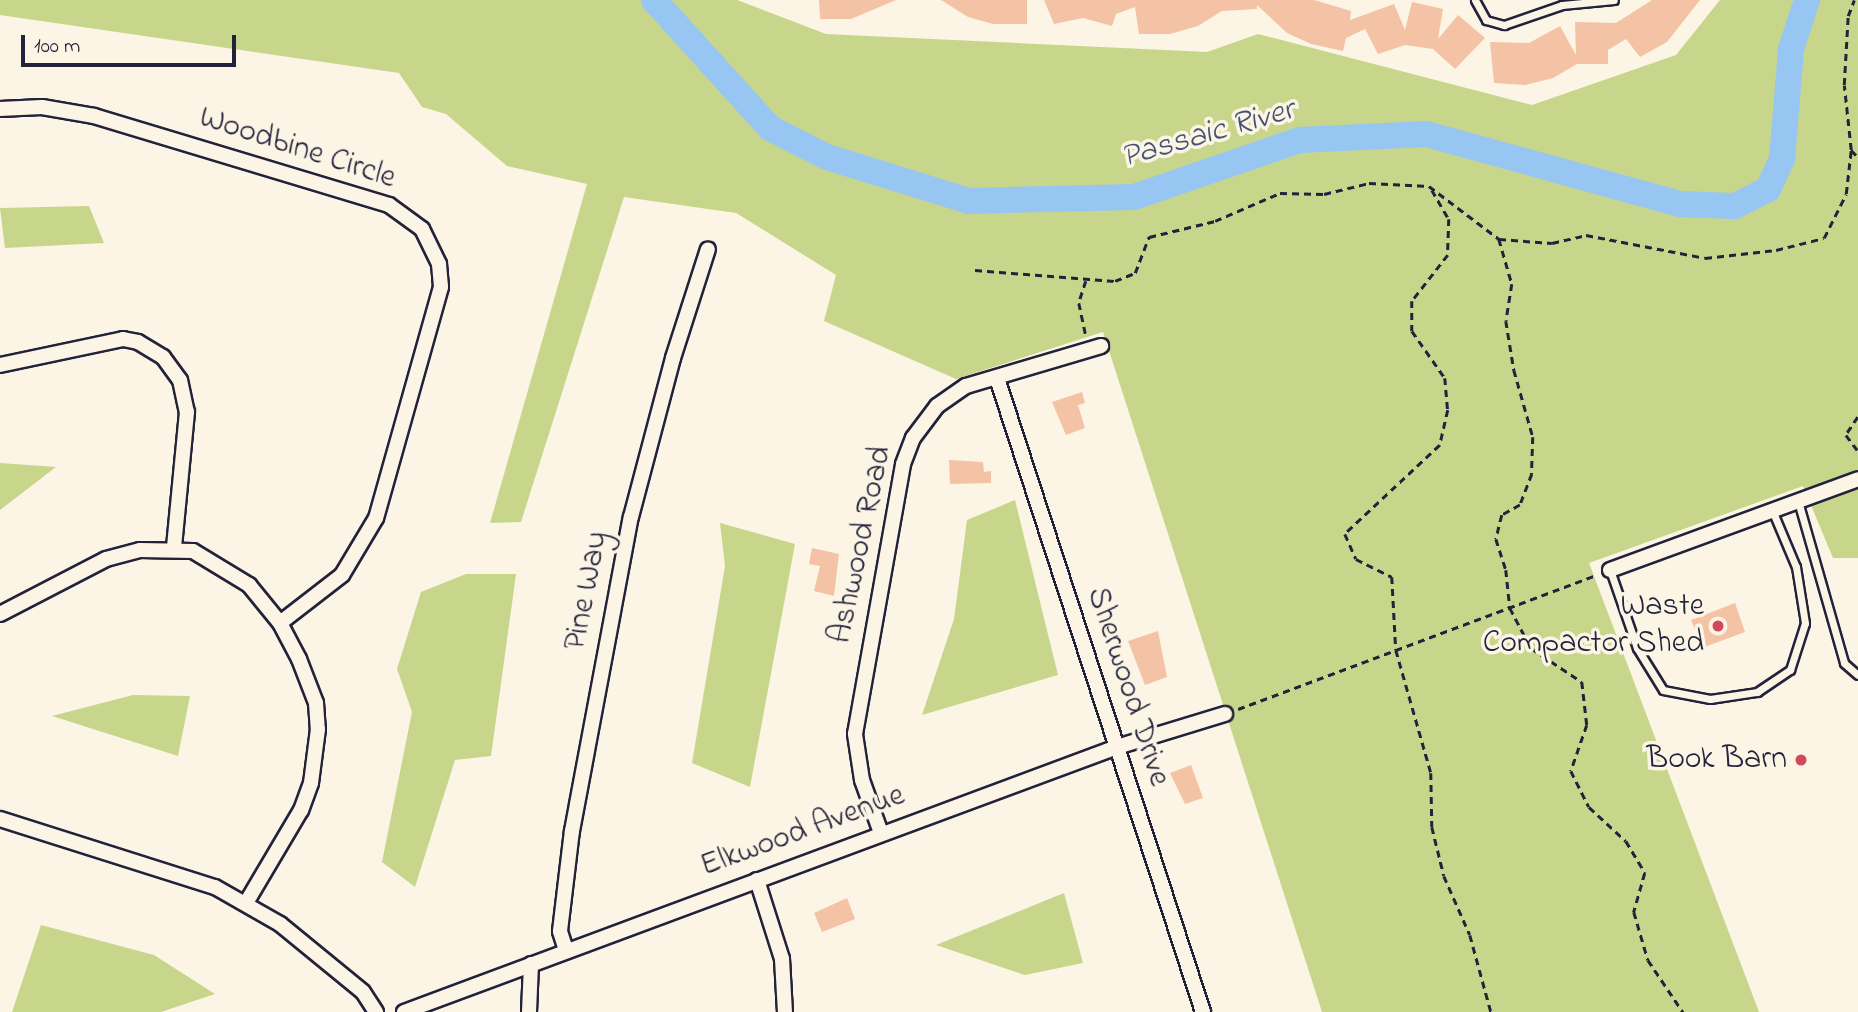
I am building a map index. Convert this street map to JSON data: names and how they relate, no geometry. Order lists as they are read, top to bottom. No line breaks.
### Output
{"streets":{"street":["Woodbine Circle","Ashwood Road","Pine Way","Sherwood Drive","Elkwood Avenue"]},"crossings":[["Ashwood Road","Sherwood Drive"],["Ashwood Road","Elkwood Avenue"],["Pine Way","Elkwood Avenue"],["Sherwood Drive","Elkwood Avenue"]],"water":["Passaic River"],"places":["Waste Compactor Shed","Book Barn"],"scale_bar":"100 m"}
